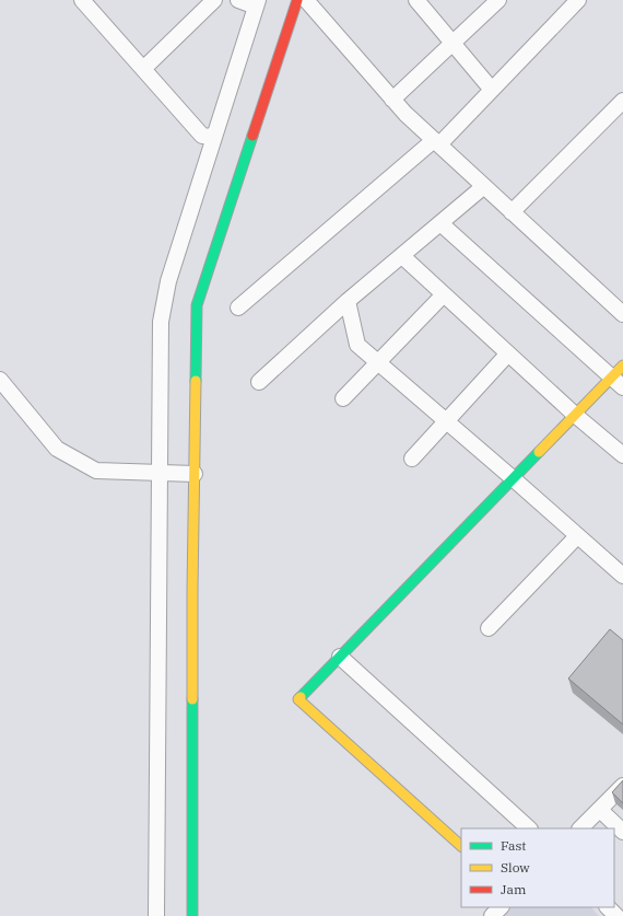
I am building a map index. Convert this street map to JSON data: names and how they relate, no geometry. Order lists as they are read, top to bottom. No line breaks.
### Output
{"legend":["Fast","Slow","Jam"]}
